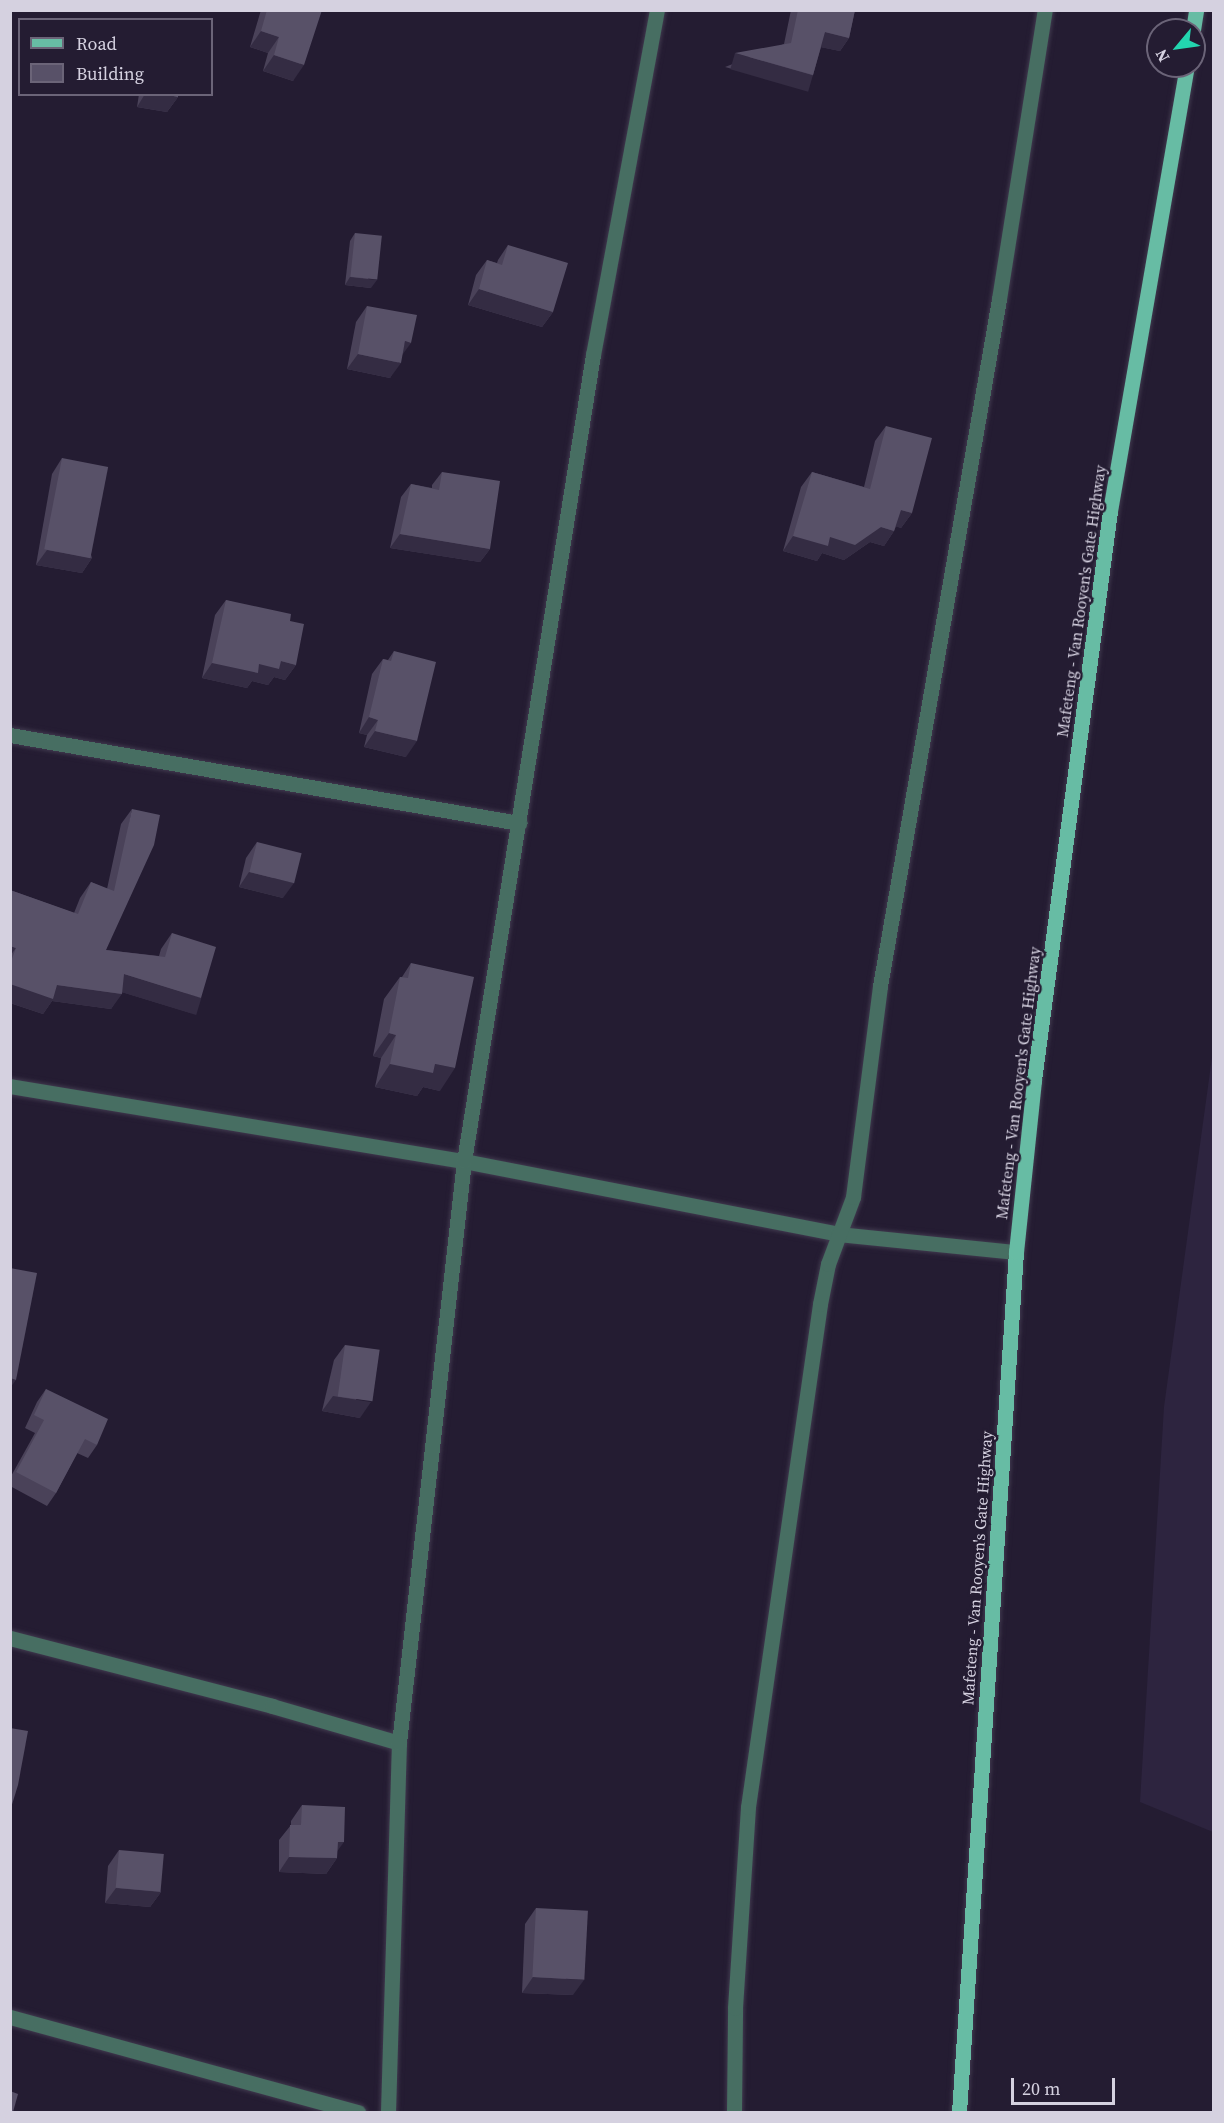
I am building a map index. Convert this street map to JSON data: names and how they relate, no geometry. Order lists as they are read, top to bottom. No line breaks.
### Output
{"streets":{"main road":["Mafeteng - Van Rooyen's Gate Highway"]},"legend":["Road","Building"],"scale_bar":"20 m","north":"bottom left"}
